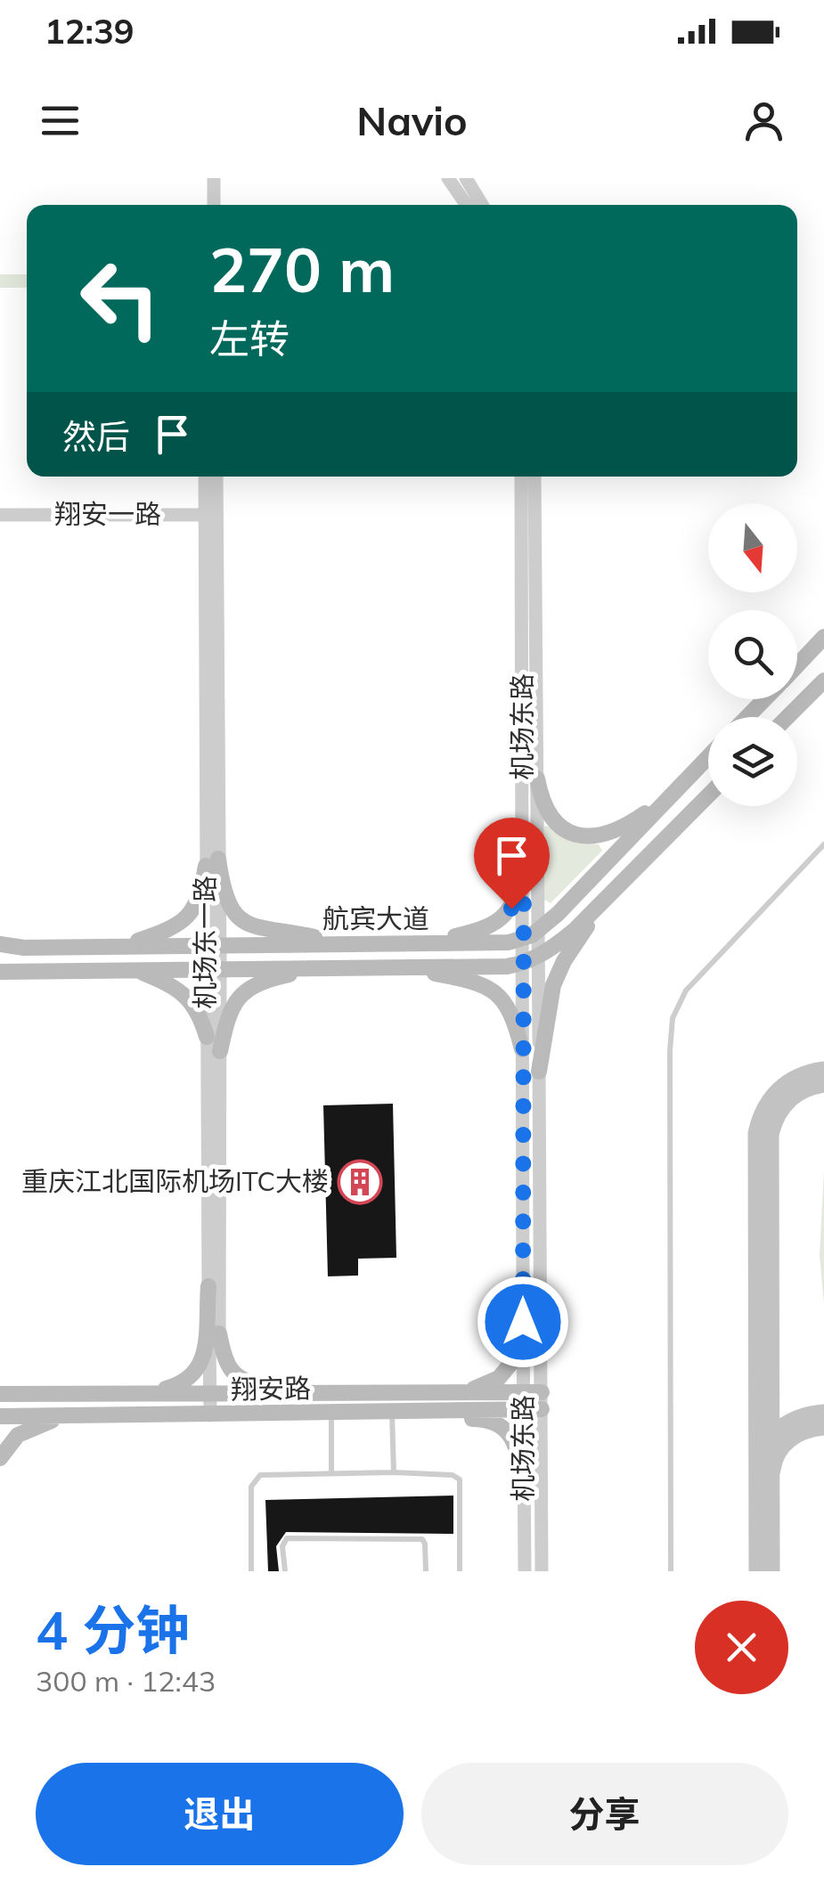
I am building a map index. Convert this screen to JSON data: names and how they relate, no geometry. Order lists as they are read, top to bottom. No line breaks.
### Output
{"streets":{"main road":["航宾大道","翔安路"],"street":["翔安一路","机场东路","机场东一路"]},"crossings":[["翔安一路","机场东一路"],["机场东路","航宾大道"],["机场东路","翔安路"],["航宾大道","机场东一路"],["机场东一路","翔安路"]],"places":{"building":["重庆江北国际机场ITC大楼"]},"north":"bottom","page":{"status":"12:39","header":"Navio","turn":["270 m","左转"],"then":"然后","heading":["4 分钟","300 m · 12:43"],"buttons":["退出","分享"]}}
